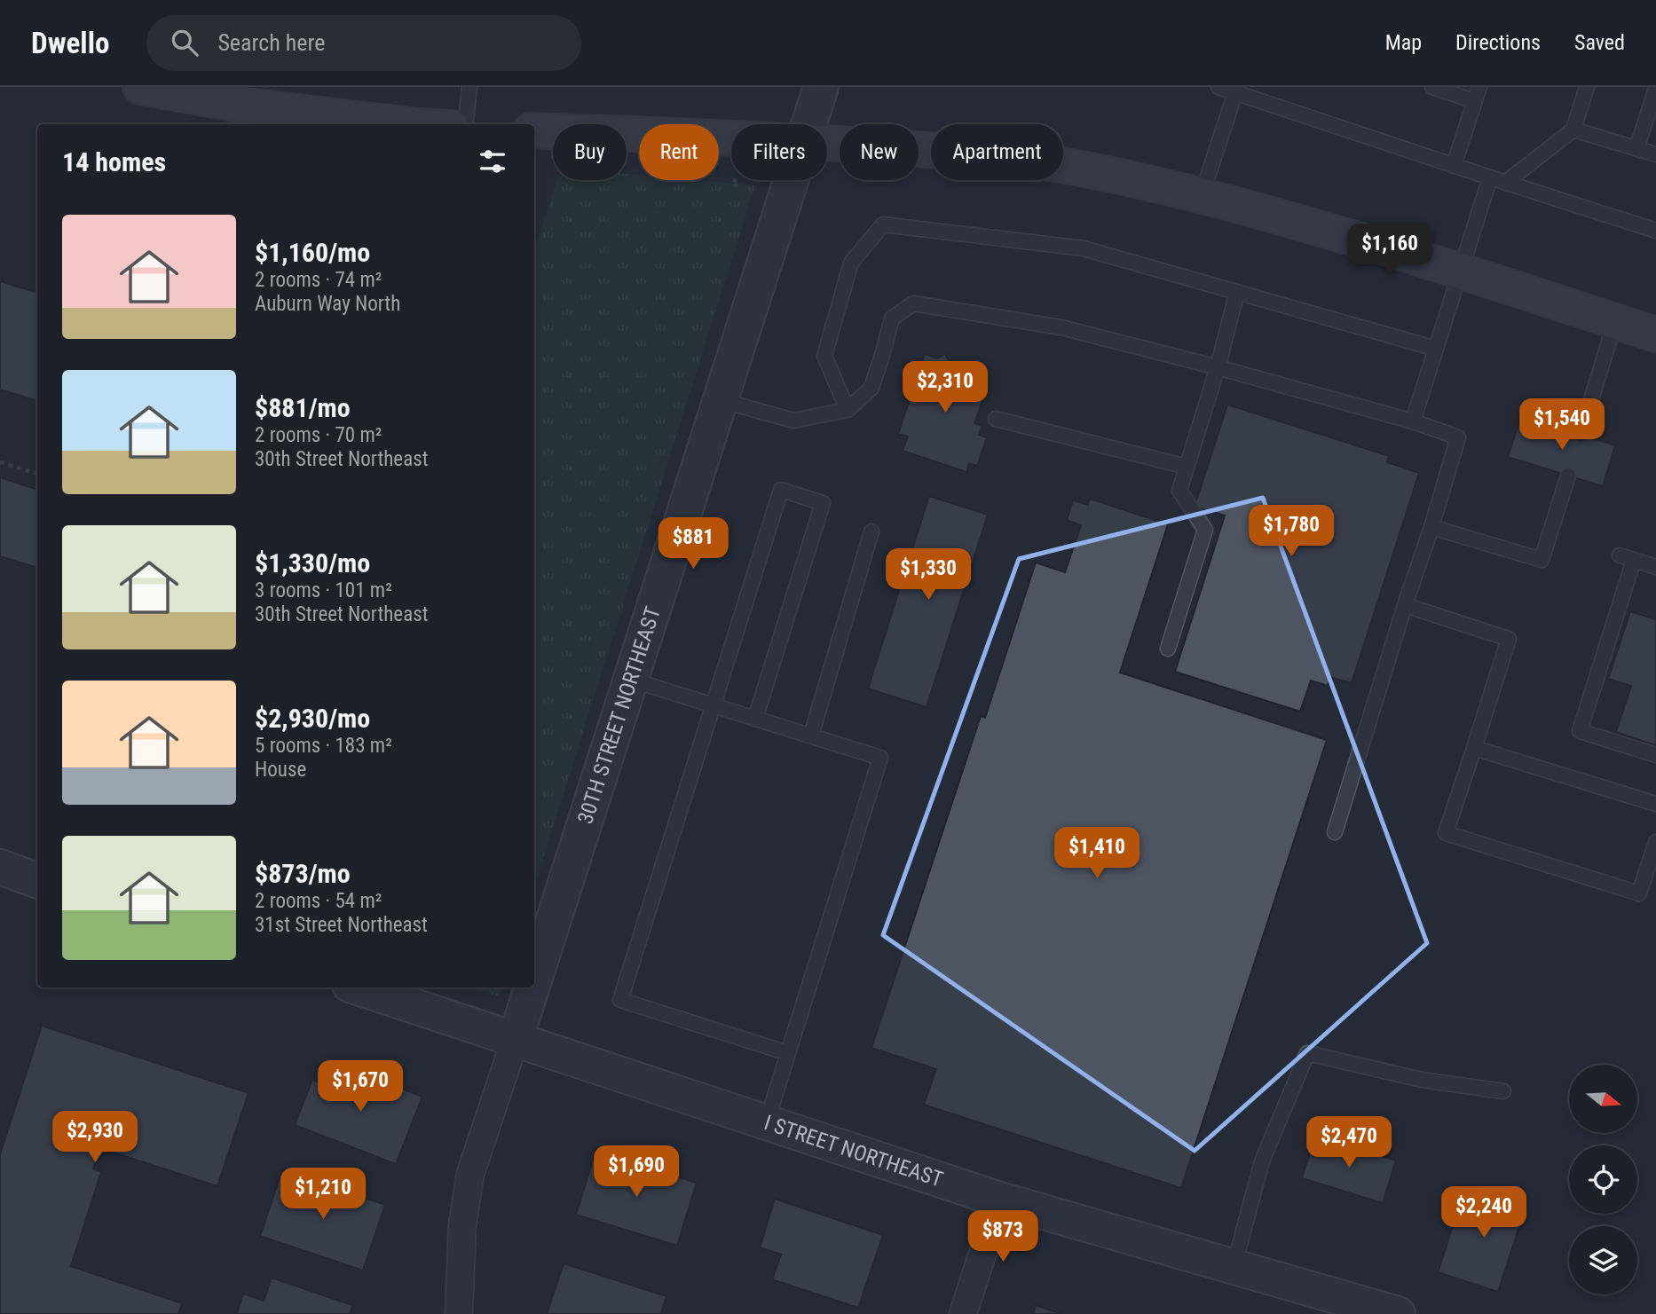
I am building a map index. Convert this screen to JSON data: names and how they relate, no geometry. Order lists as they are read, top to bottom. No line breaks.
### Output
{"streets":{"street":["30TH STREET NORTHEAST","I STREET NORTHEAST"]},"crossings":[["30TH STREET NORTHEAST","I STREET NORTHEAST"]],"north":"right","page":{"header":"Dwello","search":"Search here","nav":["Map","Directions","Saved"],"chip":["Buy","Rent","Filters","New","Apartment"],"heading":"14 homes","list":[{"name":"$1,160/mo","note":"2 rooms · 74 m² · Auburn Way North"},{"name":"$881/mo","note":"2 rooms · 70 m² · 30th Street Northeast"},{"name":"$1,330/mo","note":"3 rooms · 101 m² · 30th Street Northeast"},{"name":"$2,930/mo","note":"5 rooms · 183 m² · House"},{"name":"$873/mo","note":"2 rooms · 54 m² · 31st Street Northeast"}],"price":["$1,160","$2,310","$1,540","$1,780","$881","$1,330","$1,410","$1,670","$2,930","$2,470","$1,690","$1,210","$2,240","$873"]}}
